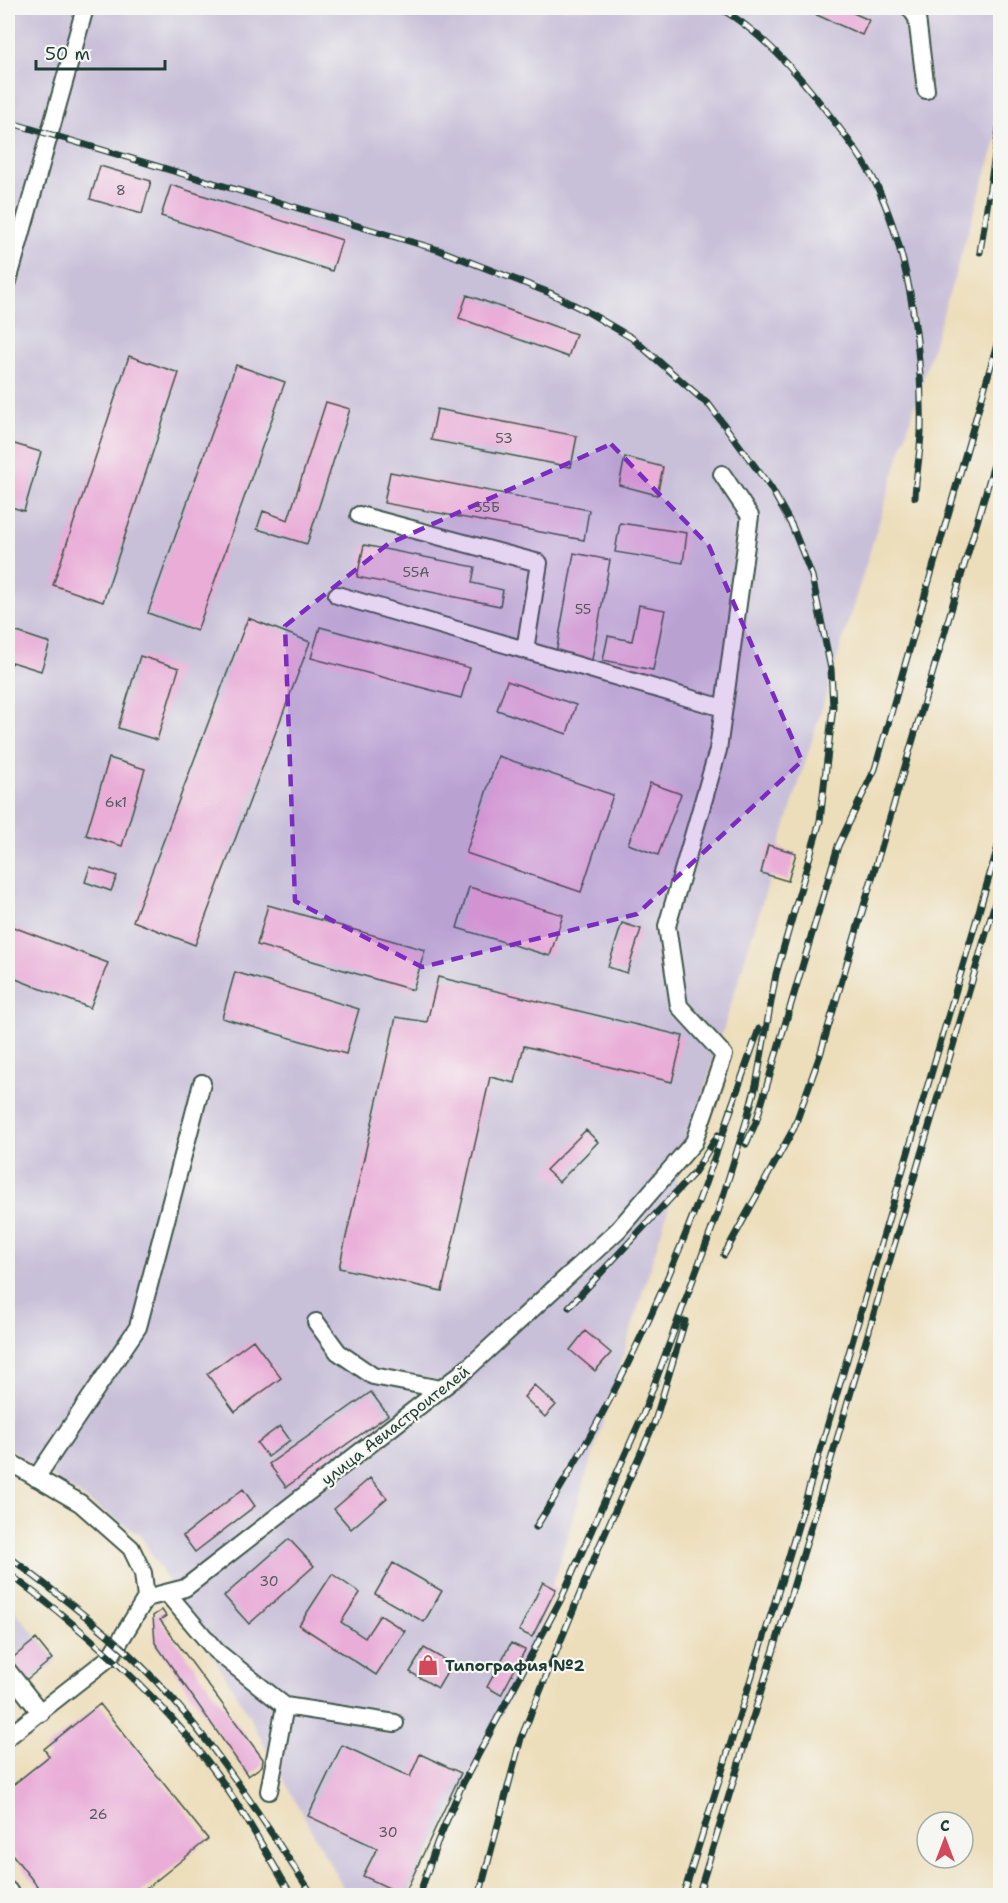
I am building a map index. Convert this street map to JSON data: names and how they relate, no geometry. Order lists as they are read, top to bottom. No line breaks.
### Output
{"streets":{"street":["улица Авиастроителей"]},"places":{"shop":["Типография №2"]},"house_numbers":["8","53","55Б","55А","55","6к1","30","26","30"],"scale_bar":"50 m","north":"top"}
